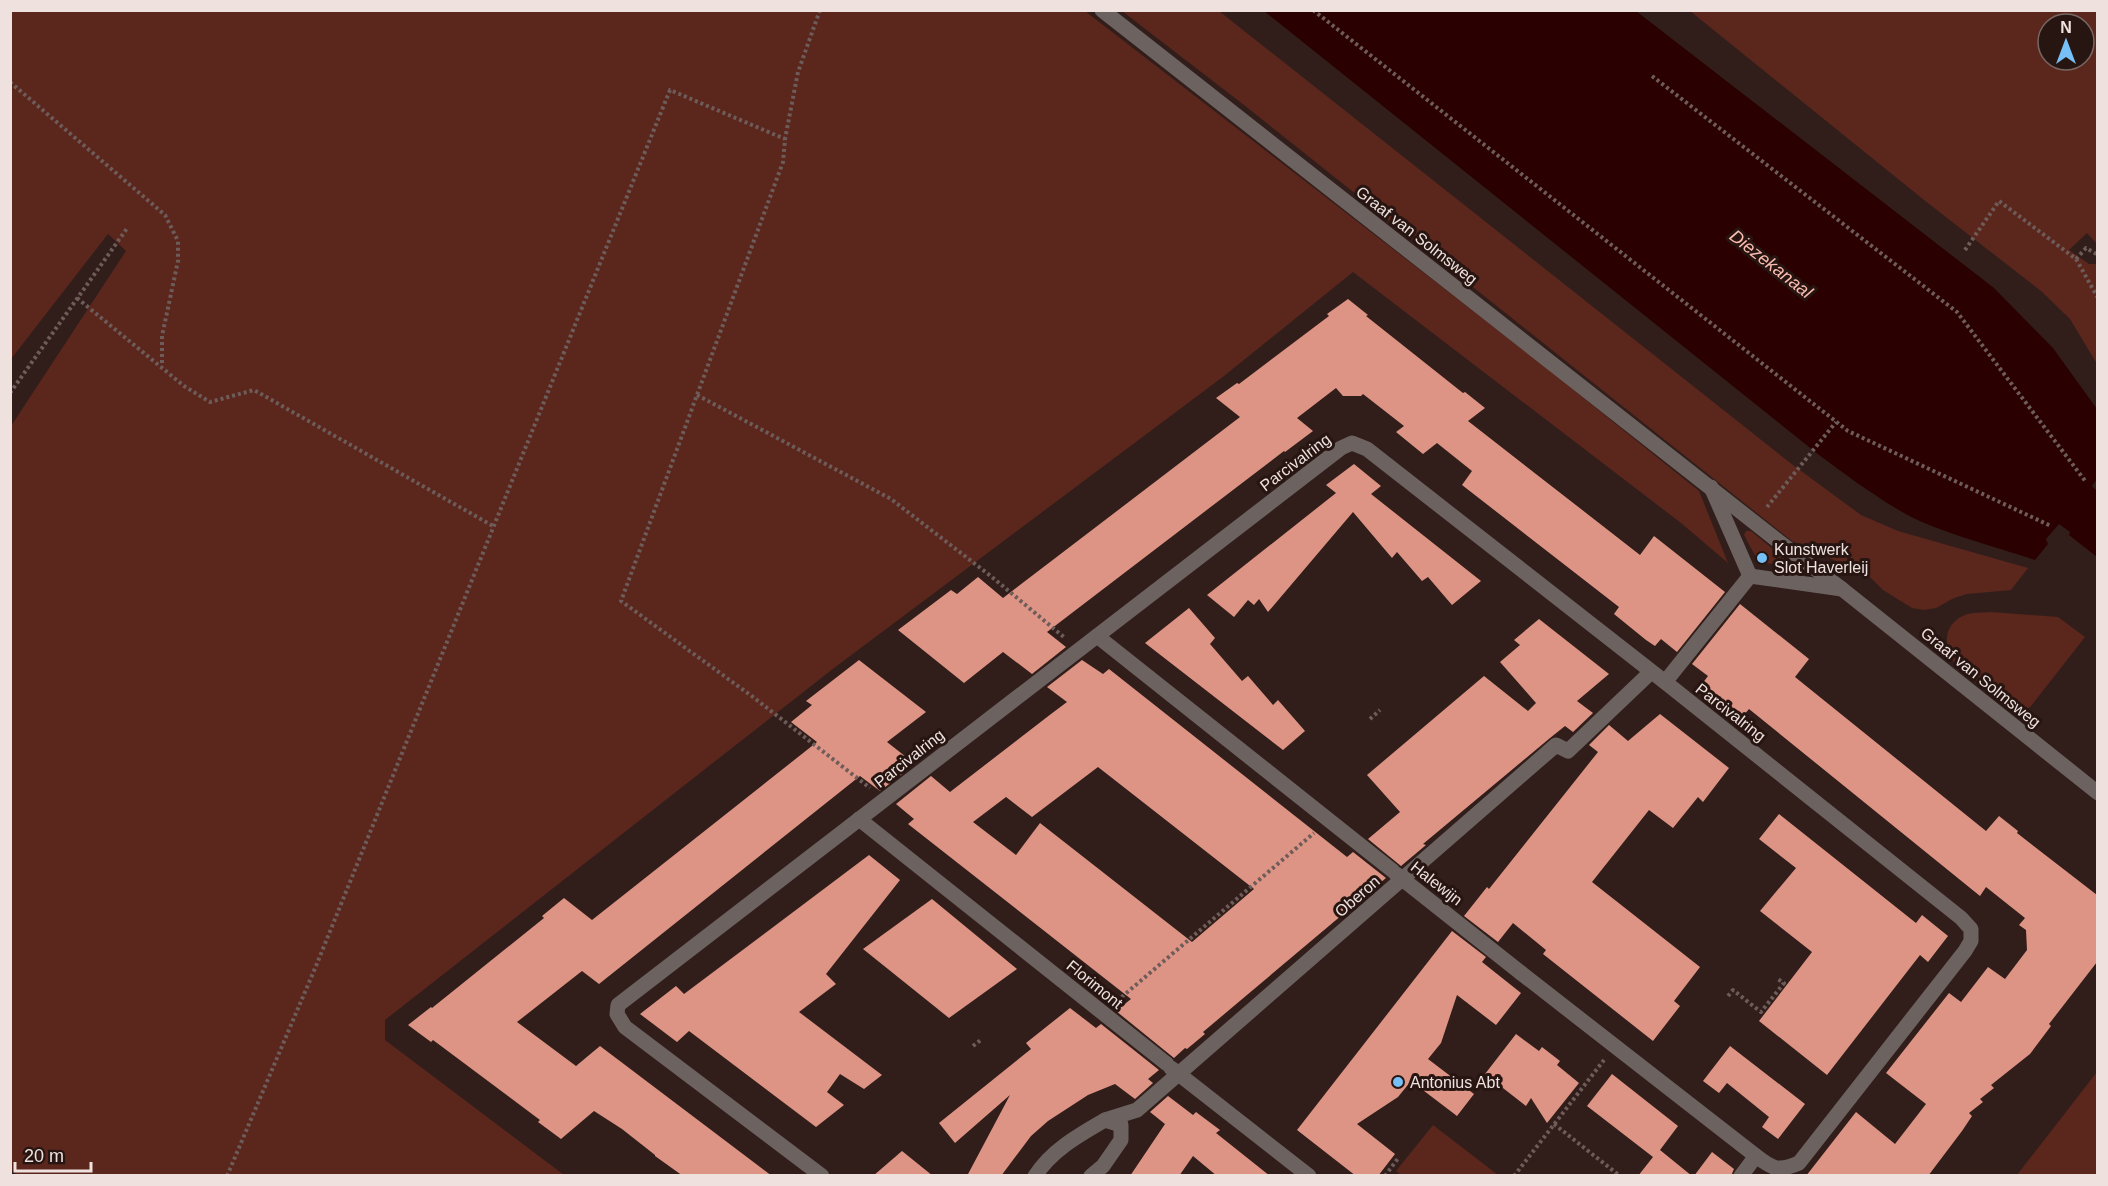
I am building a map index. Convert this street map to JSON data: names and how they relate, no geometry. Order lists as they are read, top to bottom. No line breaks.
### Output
{"streets":{"street":["Graaf van Solmsweg","Parcivalring","Halewijn","Oberon","Florimont"]},"crossings":[["Parcivalring","Halewijn"],["Parcivalring","Oberon"],["Parcivalring","Florimont"],["Halewijn","Oberon"],["Oberon","Florimont"]],"water":["Diezekanaal"],"places":["Kunstwerk Slot Haverleij","Antonius Abt"],"scale_bar":"20 m","north":"top"}
